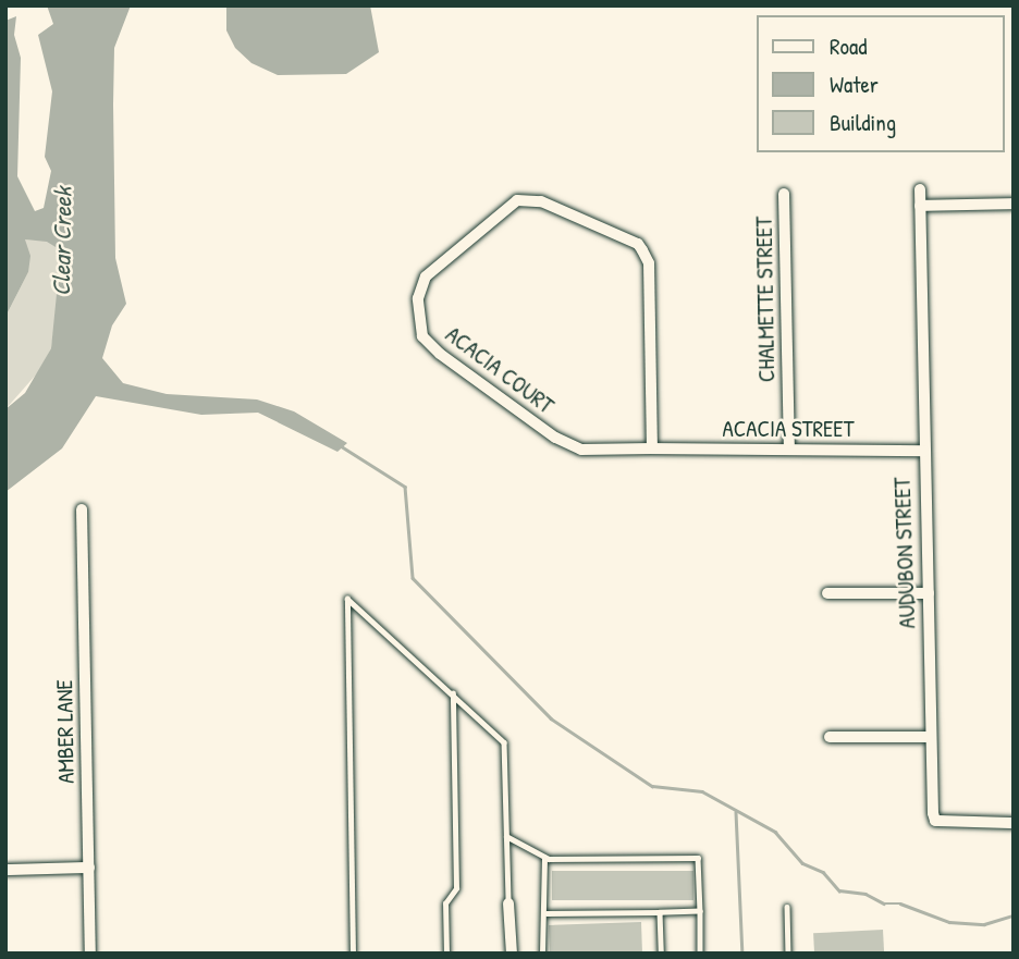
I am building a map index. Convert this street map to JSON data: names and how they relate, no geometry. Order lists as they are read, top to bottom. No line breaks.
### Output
{"streets":{"street":["CHALMETTE STREET","ACACIA COURT","ACACIA STREET","AUDUBON STREET","AMBER LANE"]},"crossings":[["CHALMETTE STREET","ACACIA STREET"],["ACACIA COURT","ACACIA STREET"],["ACACIA STREET","AUDUBON STREET"]],"water":["Clear Creek"],"legend":["Road","Water","Building"]}
